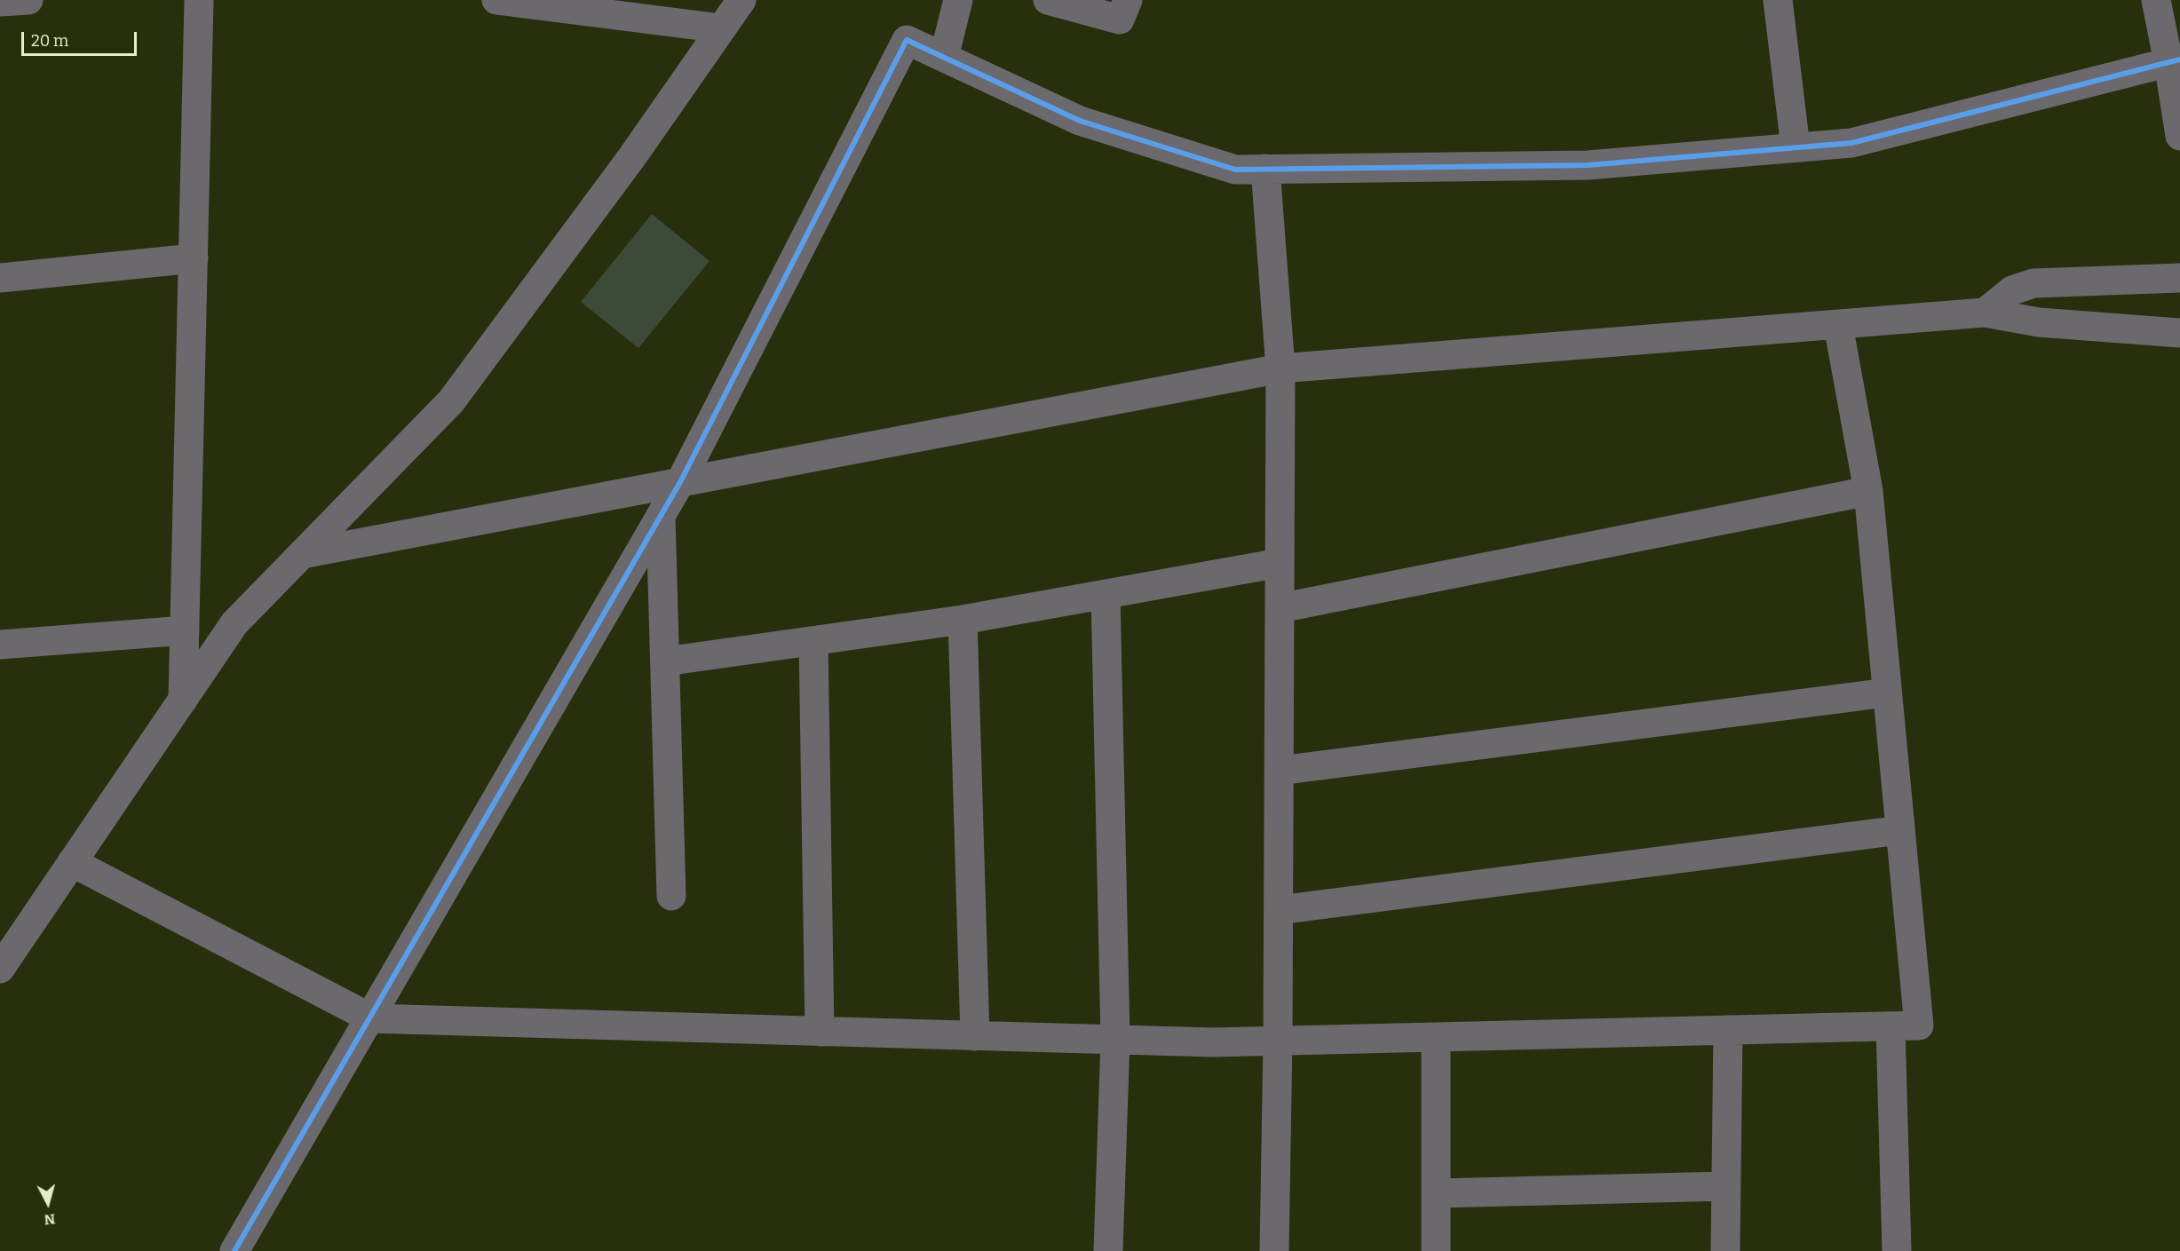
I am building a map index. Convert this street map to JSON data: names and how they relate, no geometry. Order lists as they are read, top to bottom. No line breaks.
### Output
{"scale_bar":"20 m","north":"bottom"}
